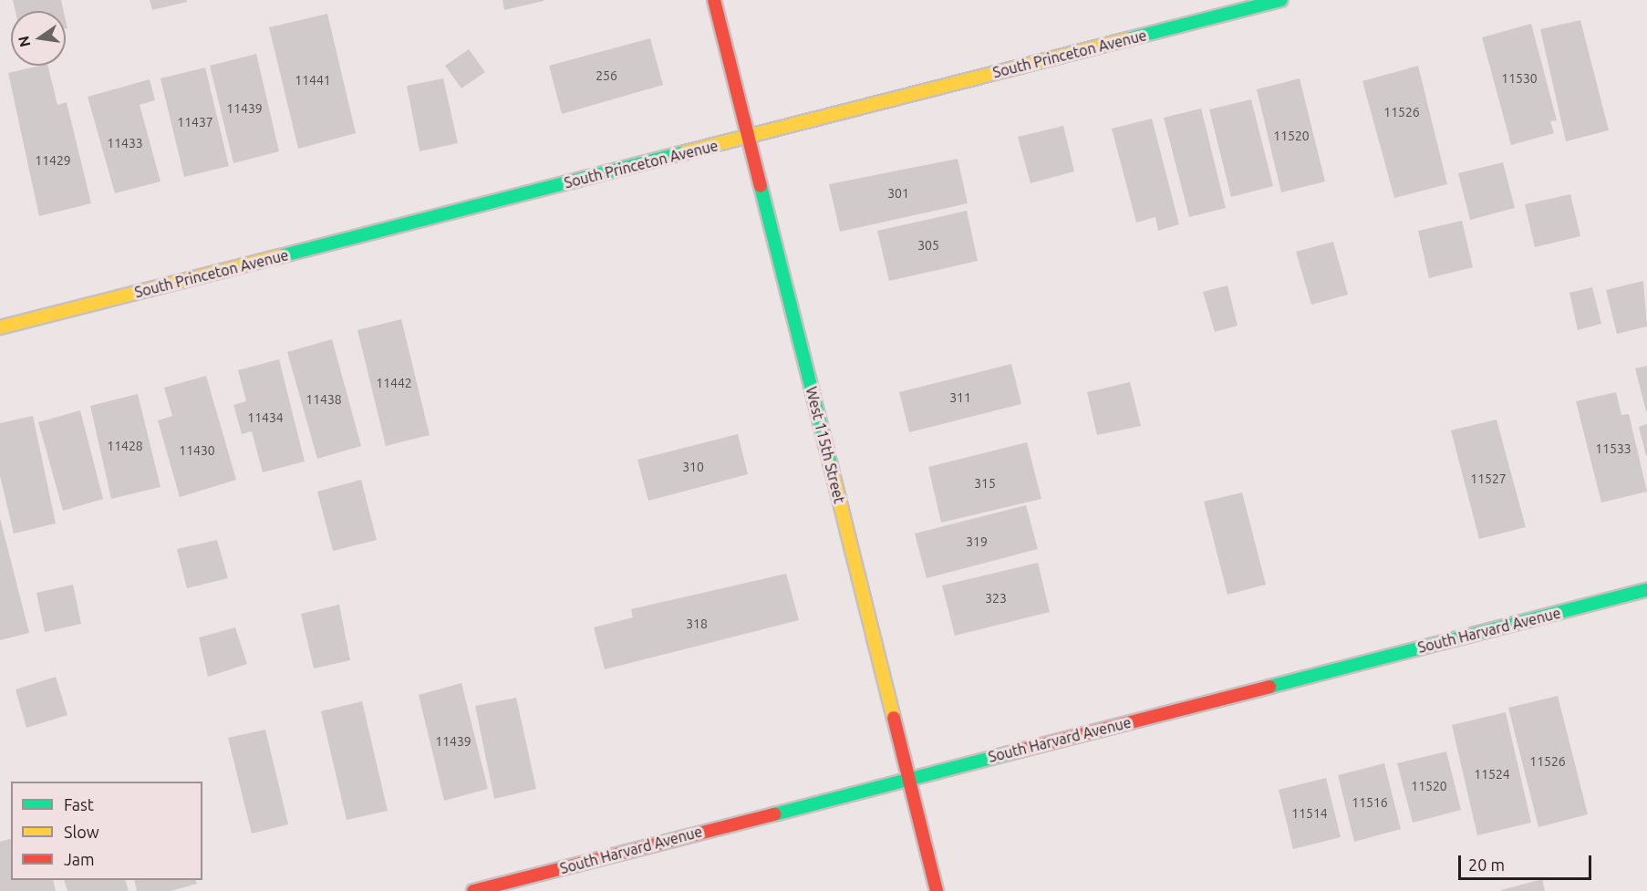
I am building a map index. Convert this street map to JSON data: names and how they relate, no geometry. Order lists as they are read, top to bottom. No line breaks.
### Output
{"streets":{"street":["South Princeton Avenue","West 115th Street","South Harvard Avenue"]},"crossings":[["South Princeton Avenue","West 115th Street"],["West 115th Street","South Harvard Avenue"]],"house_numbers":["256","11530","11441","11439","11526","11437","11520","11433","11429","301","305","11442","311","11438","11434","11428","11533","11430","310","11527","315","319","323","318","11439","11526","11524","11520","11516","11514"],"legend":["Fast","Slow","Jam"],"scale_bar":"20 m","north":"left"}
